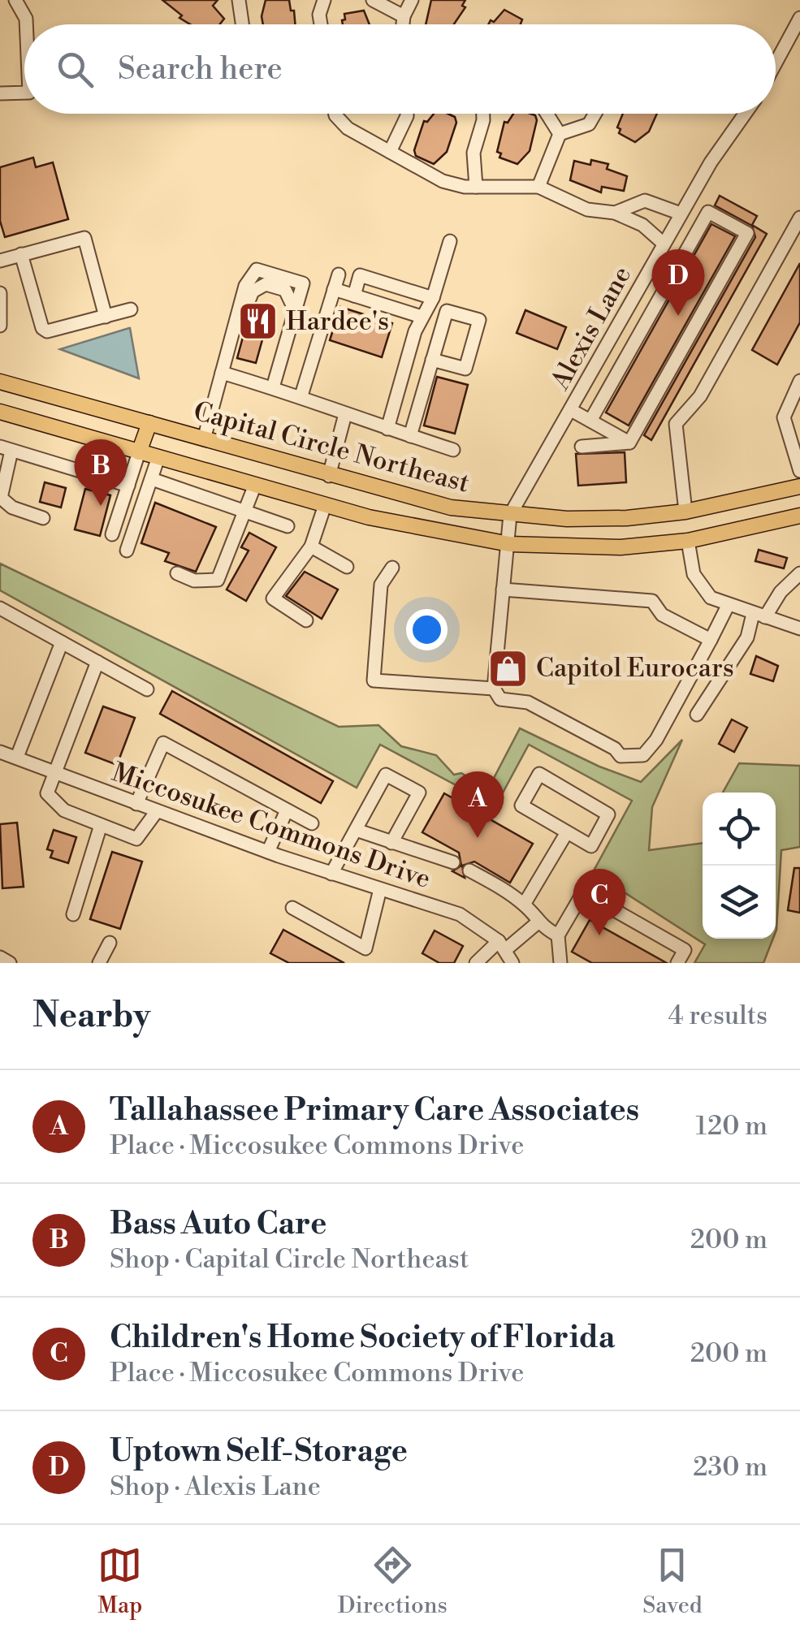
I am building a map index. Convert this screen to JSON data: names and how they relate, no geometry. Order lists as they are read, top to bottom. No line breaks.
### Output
{"streets":{"main road":["Capital Circle Northeast"],"street":["Alexis Lane","Miccosukee Commons Drive"]},"crossings":[["Alexis Lane","Capital Circle Northeast"]],"places":{"restaurant":["Hardee's"],"shop":["Capitol Eurocars"]},"page":{"search":"Search here","pins":["D","B","A","C"],"heading":["Nearby","4 results"],"list":[{"mark":"A","name":"Tallahassee Primary Care Associates","note":"Place · Miccosukee Commons Drive","value":"120 m"},{"mark":"B","name":"Bass Auto Care","note":"Shop · Capital Circle Northeast","value":"200 m"},{"mark":"C","name":"Children's Home Society of Florida","note":"Place · Miccosukee Commons Drive","value":"200 m"},{"mark":"D","name":"Uptown Self-Storage","note":"Shop · Alexis Lane","value":"230 m"}],"nav":["Map","Directions","Saved"]}}
